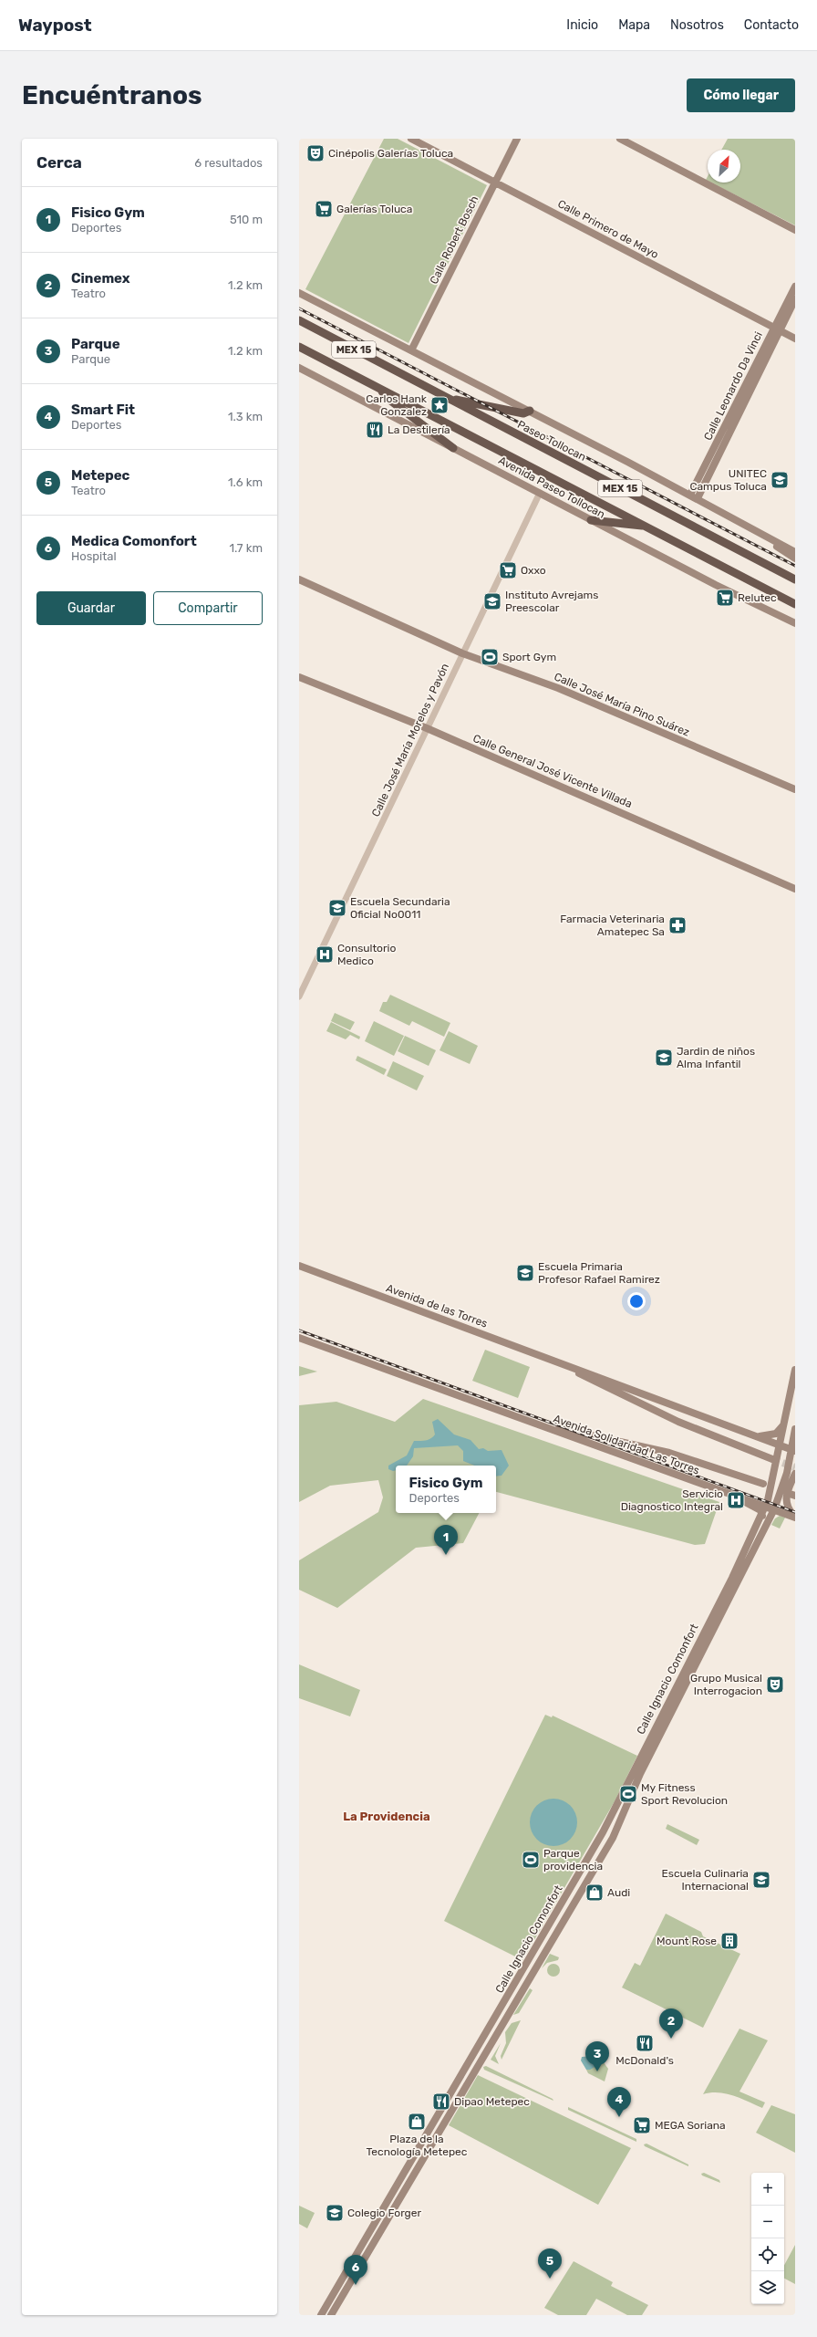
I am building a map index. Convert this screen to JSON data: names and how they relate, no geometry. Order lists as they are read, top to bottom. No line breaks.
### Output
{"streets":{"highway":["MEX 15","Paseo Tollocan"],"main road":["Calle Primero de Mayo","Calle Robert Bosch","Calle Leonardo Da Vinci","Avenida Paseo Tollocan","Calle José María Pino Suárez","Calle General José Vicente Villada","Avenida de las Torres","Avenida Solidaridad Las Torres","Calle Ignacio Comonfort"],"street":["Calle José María Morelos y Pavón"]},"crossings":[["Calle Primero de Mayo","Calle Robert Bosch"],["Calle Primero de Mayo","Calle Leonardo Da Vinci"],["Avenida Paseo Tollocan","Calle José María Morelos y Pavón"],["Calle José María Pino Suárez","Calle José María Morelos y Pavón"],["Calle José María Morelos y Pavón","Calle General José Vicente Villada"],["Avenida Solidaridad Las Torres","Calle Ignacio Comonfort"]],"districts":["La Providencia"],"places":{"theatre":["Cinépolis Galerías Toluca","Grupo Musical Interrogacion"],"supermarket":["Galerías Toluca","Oxxo","Relutec","MEGA Soriana"],"place":["Carlos Hank Gonzalez"],"restaurant":["La Destilería","McDonald's","Dipao Metepec"],"school or university":["UNITEC Campus Toluca","Instituto Avrejams Preescolar","Escuela Secundaria Oficial No0011","Jardin de niños Alma Infantil","Escuela Primaria Profesor Rafael Ramirez","Escuela Culinaria Internacional","Colegio Forger"],"sports":["Sport Gym","My Fitness Sport Revolucion","Parque providencia"],"pharmacy":["Farmacia Veterinaria Amatepec Sa"],"hospital":["Consultorio Medico","Servicio Diagnostico Integral"],"shop":["Audi","Plaza de la Tecnología Metepec"],"building":["Mount Rose"]},"north":"top right","page":{"header":"Waypost","nav":["Inicio","Mapa","Nosotros","Contacto"],"buttons":["Cómo llegar",["Guardar","Compartir"]],"title":"Encuéntranos","heading":["Cerca","6 resultados"],"list":[{"mark":"1","name":"Fisico Gym","note":"Deportes","value":"510 m"},{"mark":"2","name":"Cinemex","note":"Teatro","value":"1.2 km"},{"mark":"3","name":"Parque","note":"Parque","value":"1.2 km"},{"mark":"4","name":"Smart Fit","note":"Deportes","value":"1.3 km"},{"mark":"5","name":"Metepec","note":"Teatro","value":"1.6 km"},{"mark":"6","name":"Medica Comonfort","note":"Hospital","value":"1.7 km"}],"popup":["Fisico Gym","Deportes"],"pins":["1","2","3","4","5","6"],"map_buttons":["+","−"]}}
